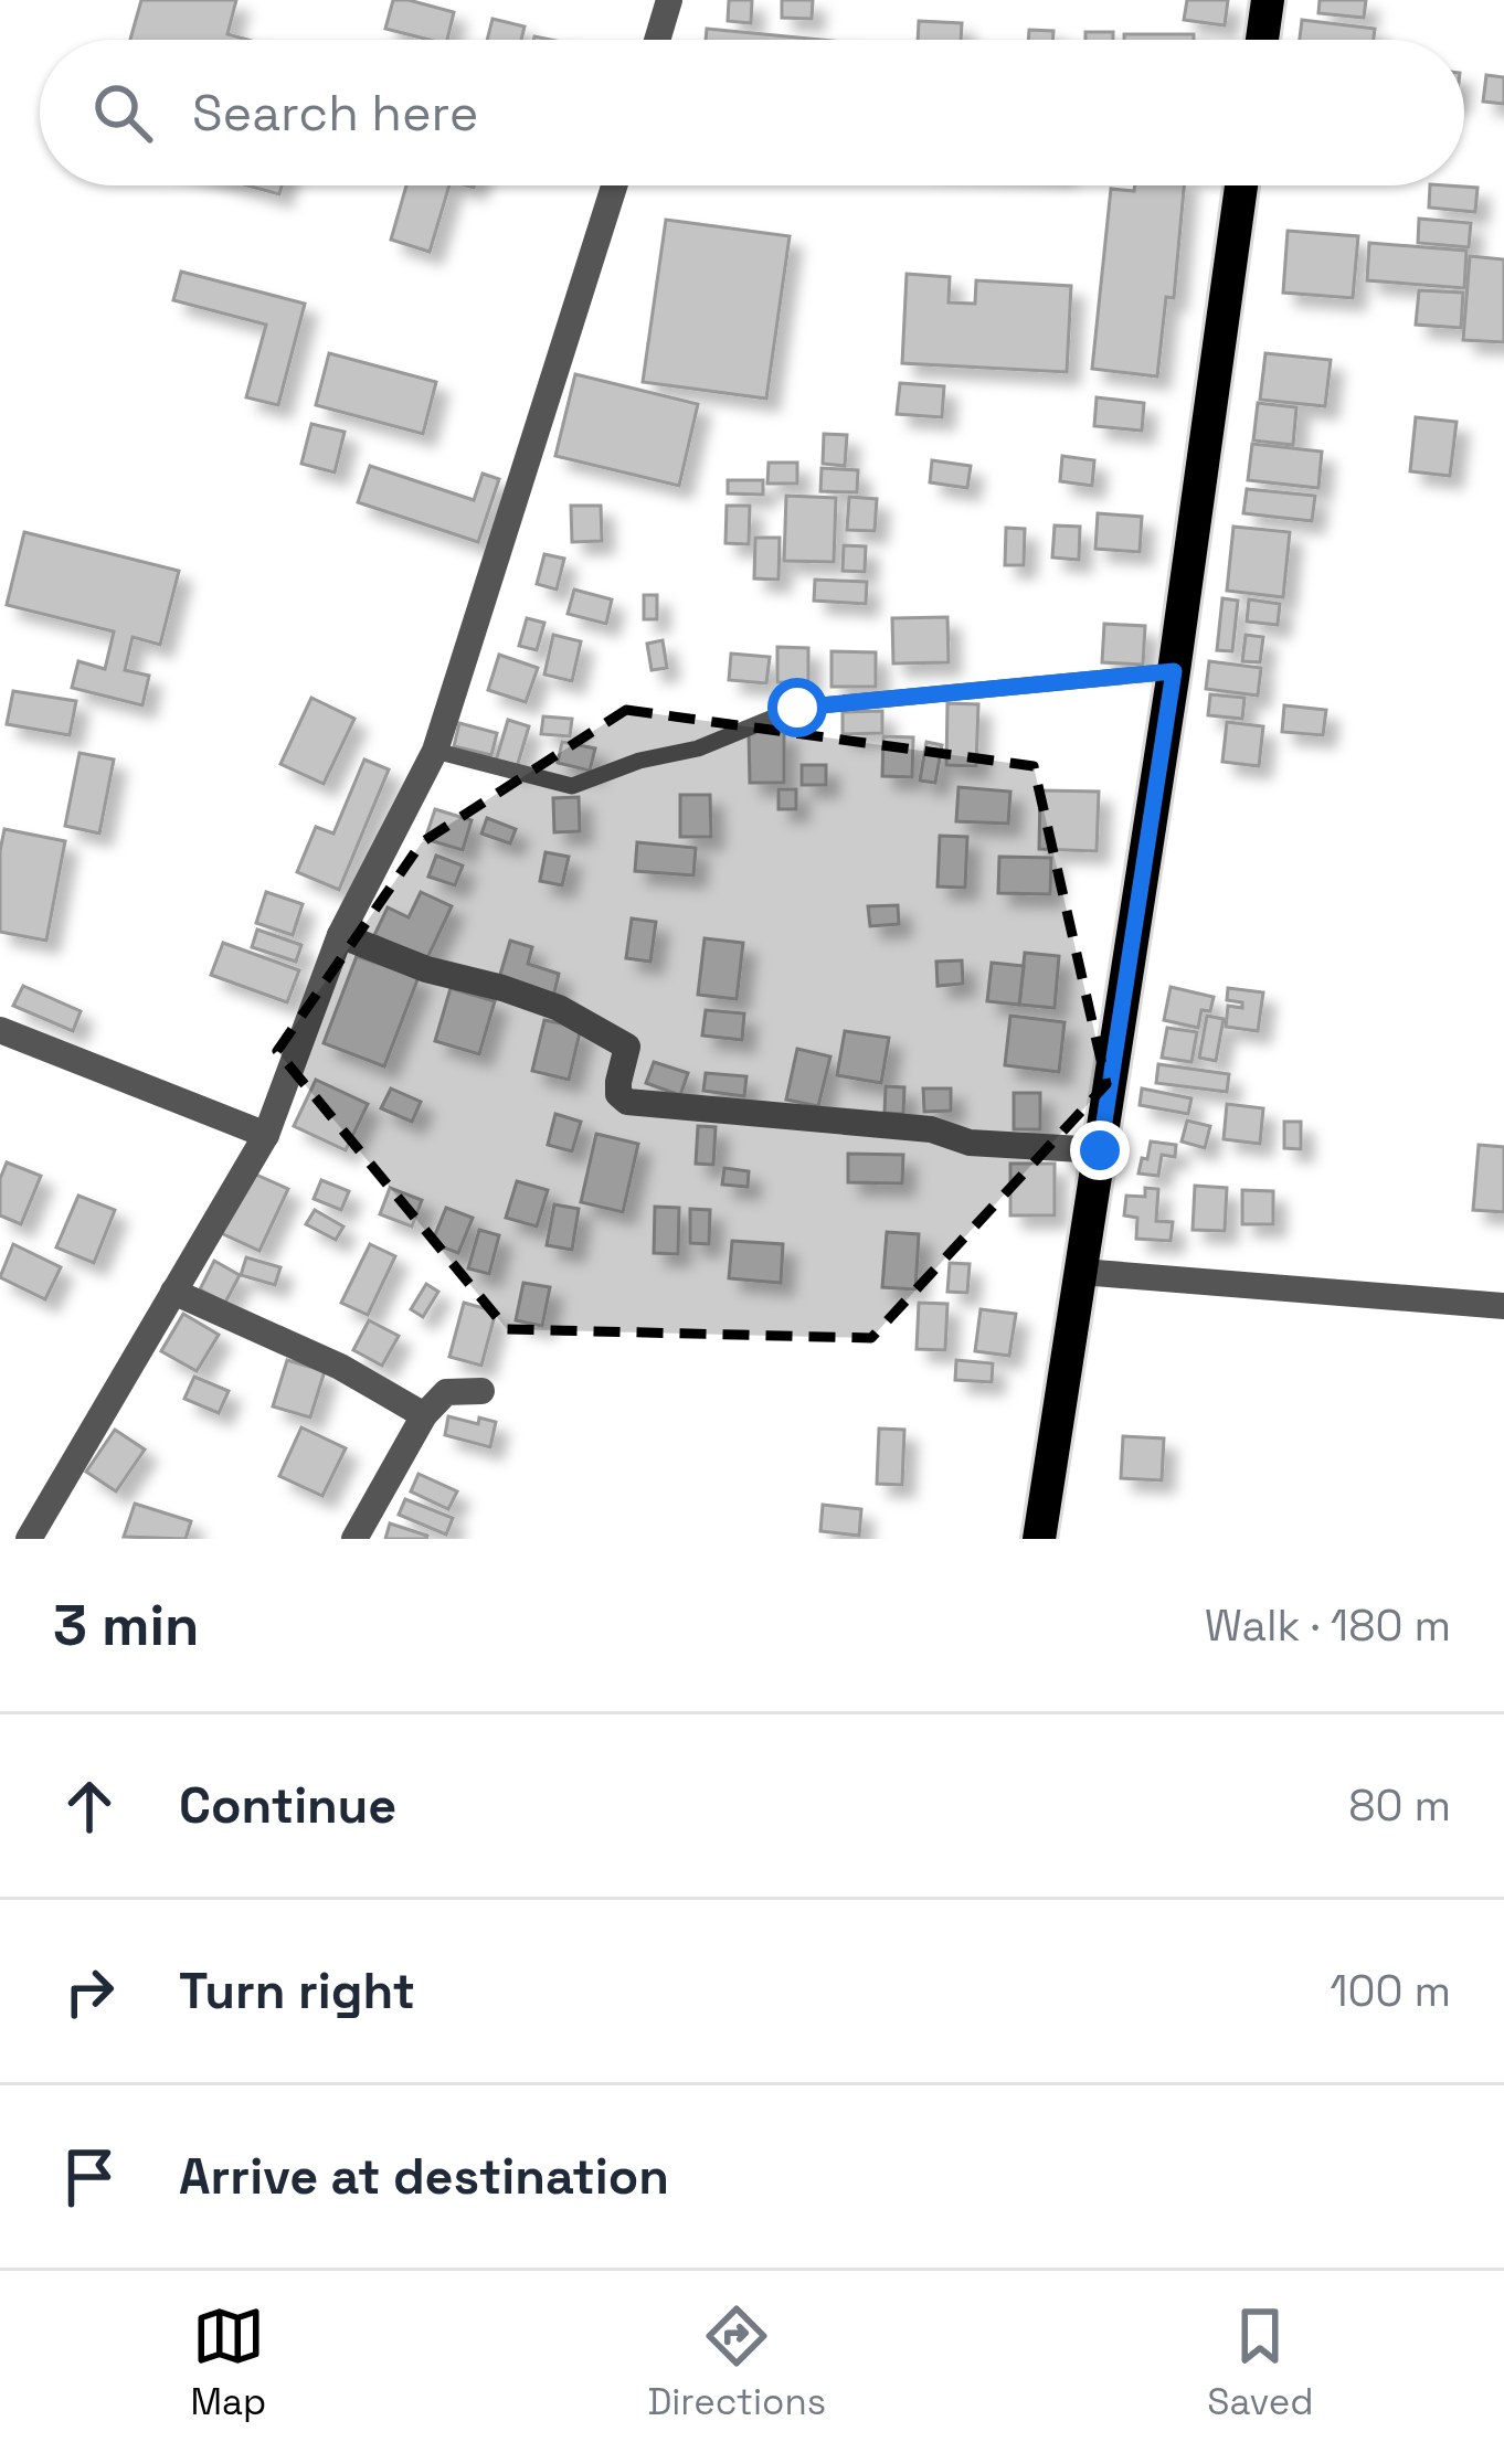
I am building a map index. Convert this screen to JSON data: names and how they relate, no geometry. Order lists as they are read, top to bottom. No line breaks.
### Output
{"page":{"search":"Search here","heading":["3 min","Walk · 180 m"],"list":[["Continue","80 m"],["Turn right","100 m"],"Arrive at destination"],"nav":["Map","Directions","Saved"]}}
